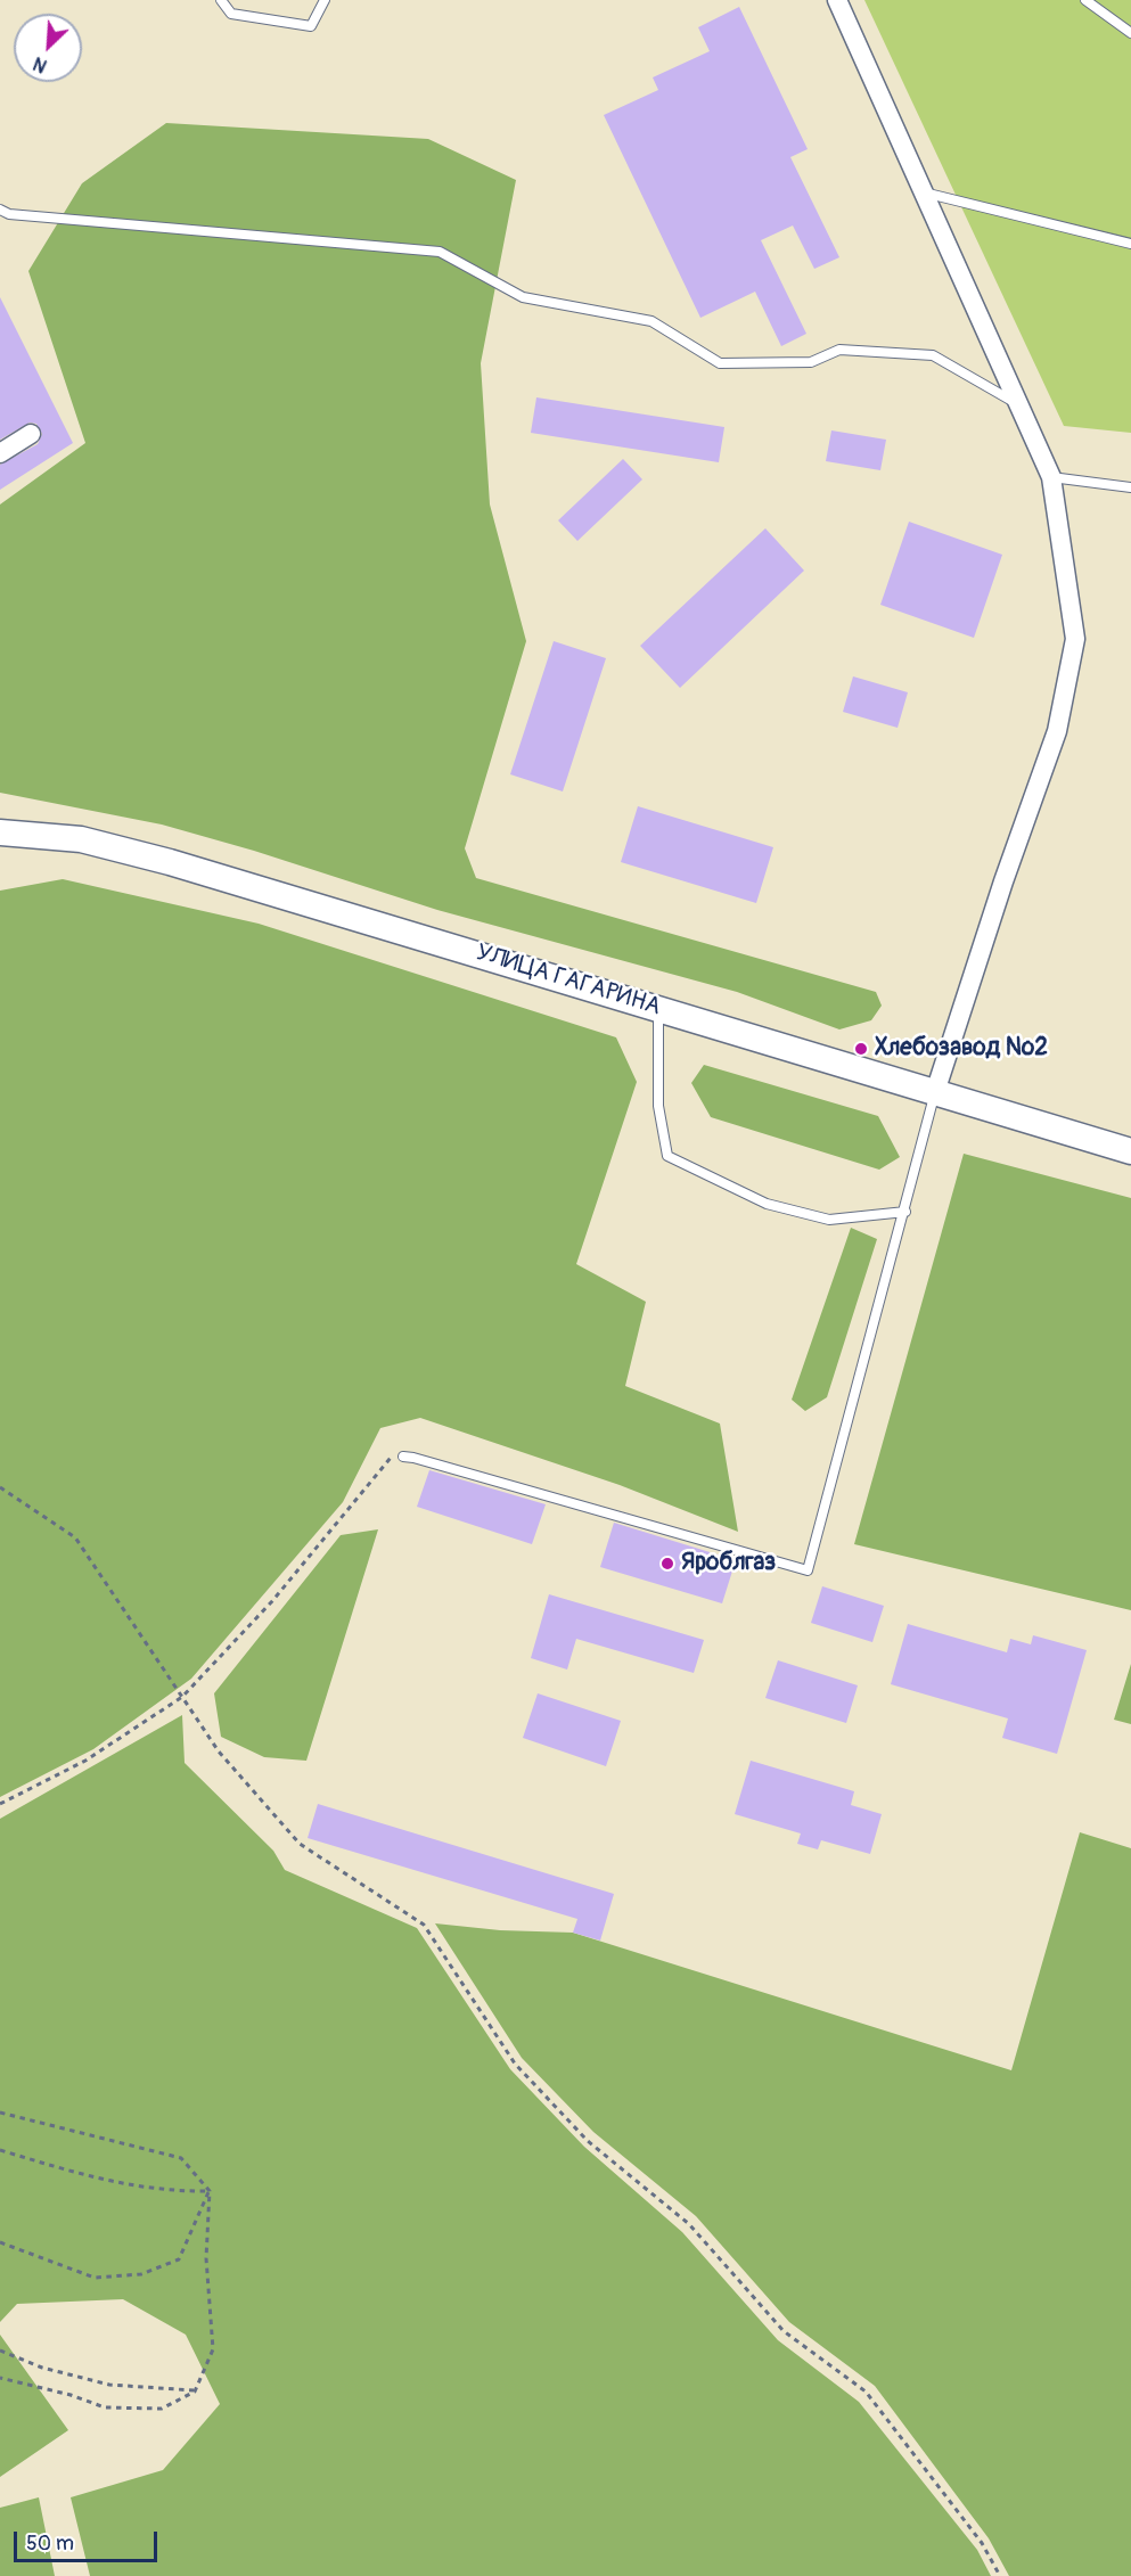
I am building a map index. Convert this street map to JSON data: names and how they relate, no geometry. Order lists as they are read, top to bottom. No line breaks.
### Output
{"streets":{"main road":["УЛИЦА ГАГАРИНА"]},"places":["Хлебозавод №2","Яроблгаз"],"scale_bar":"50 m","north":"bottom left"}
